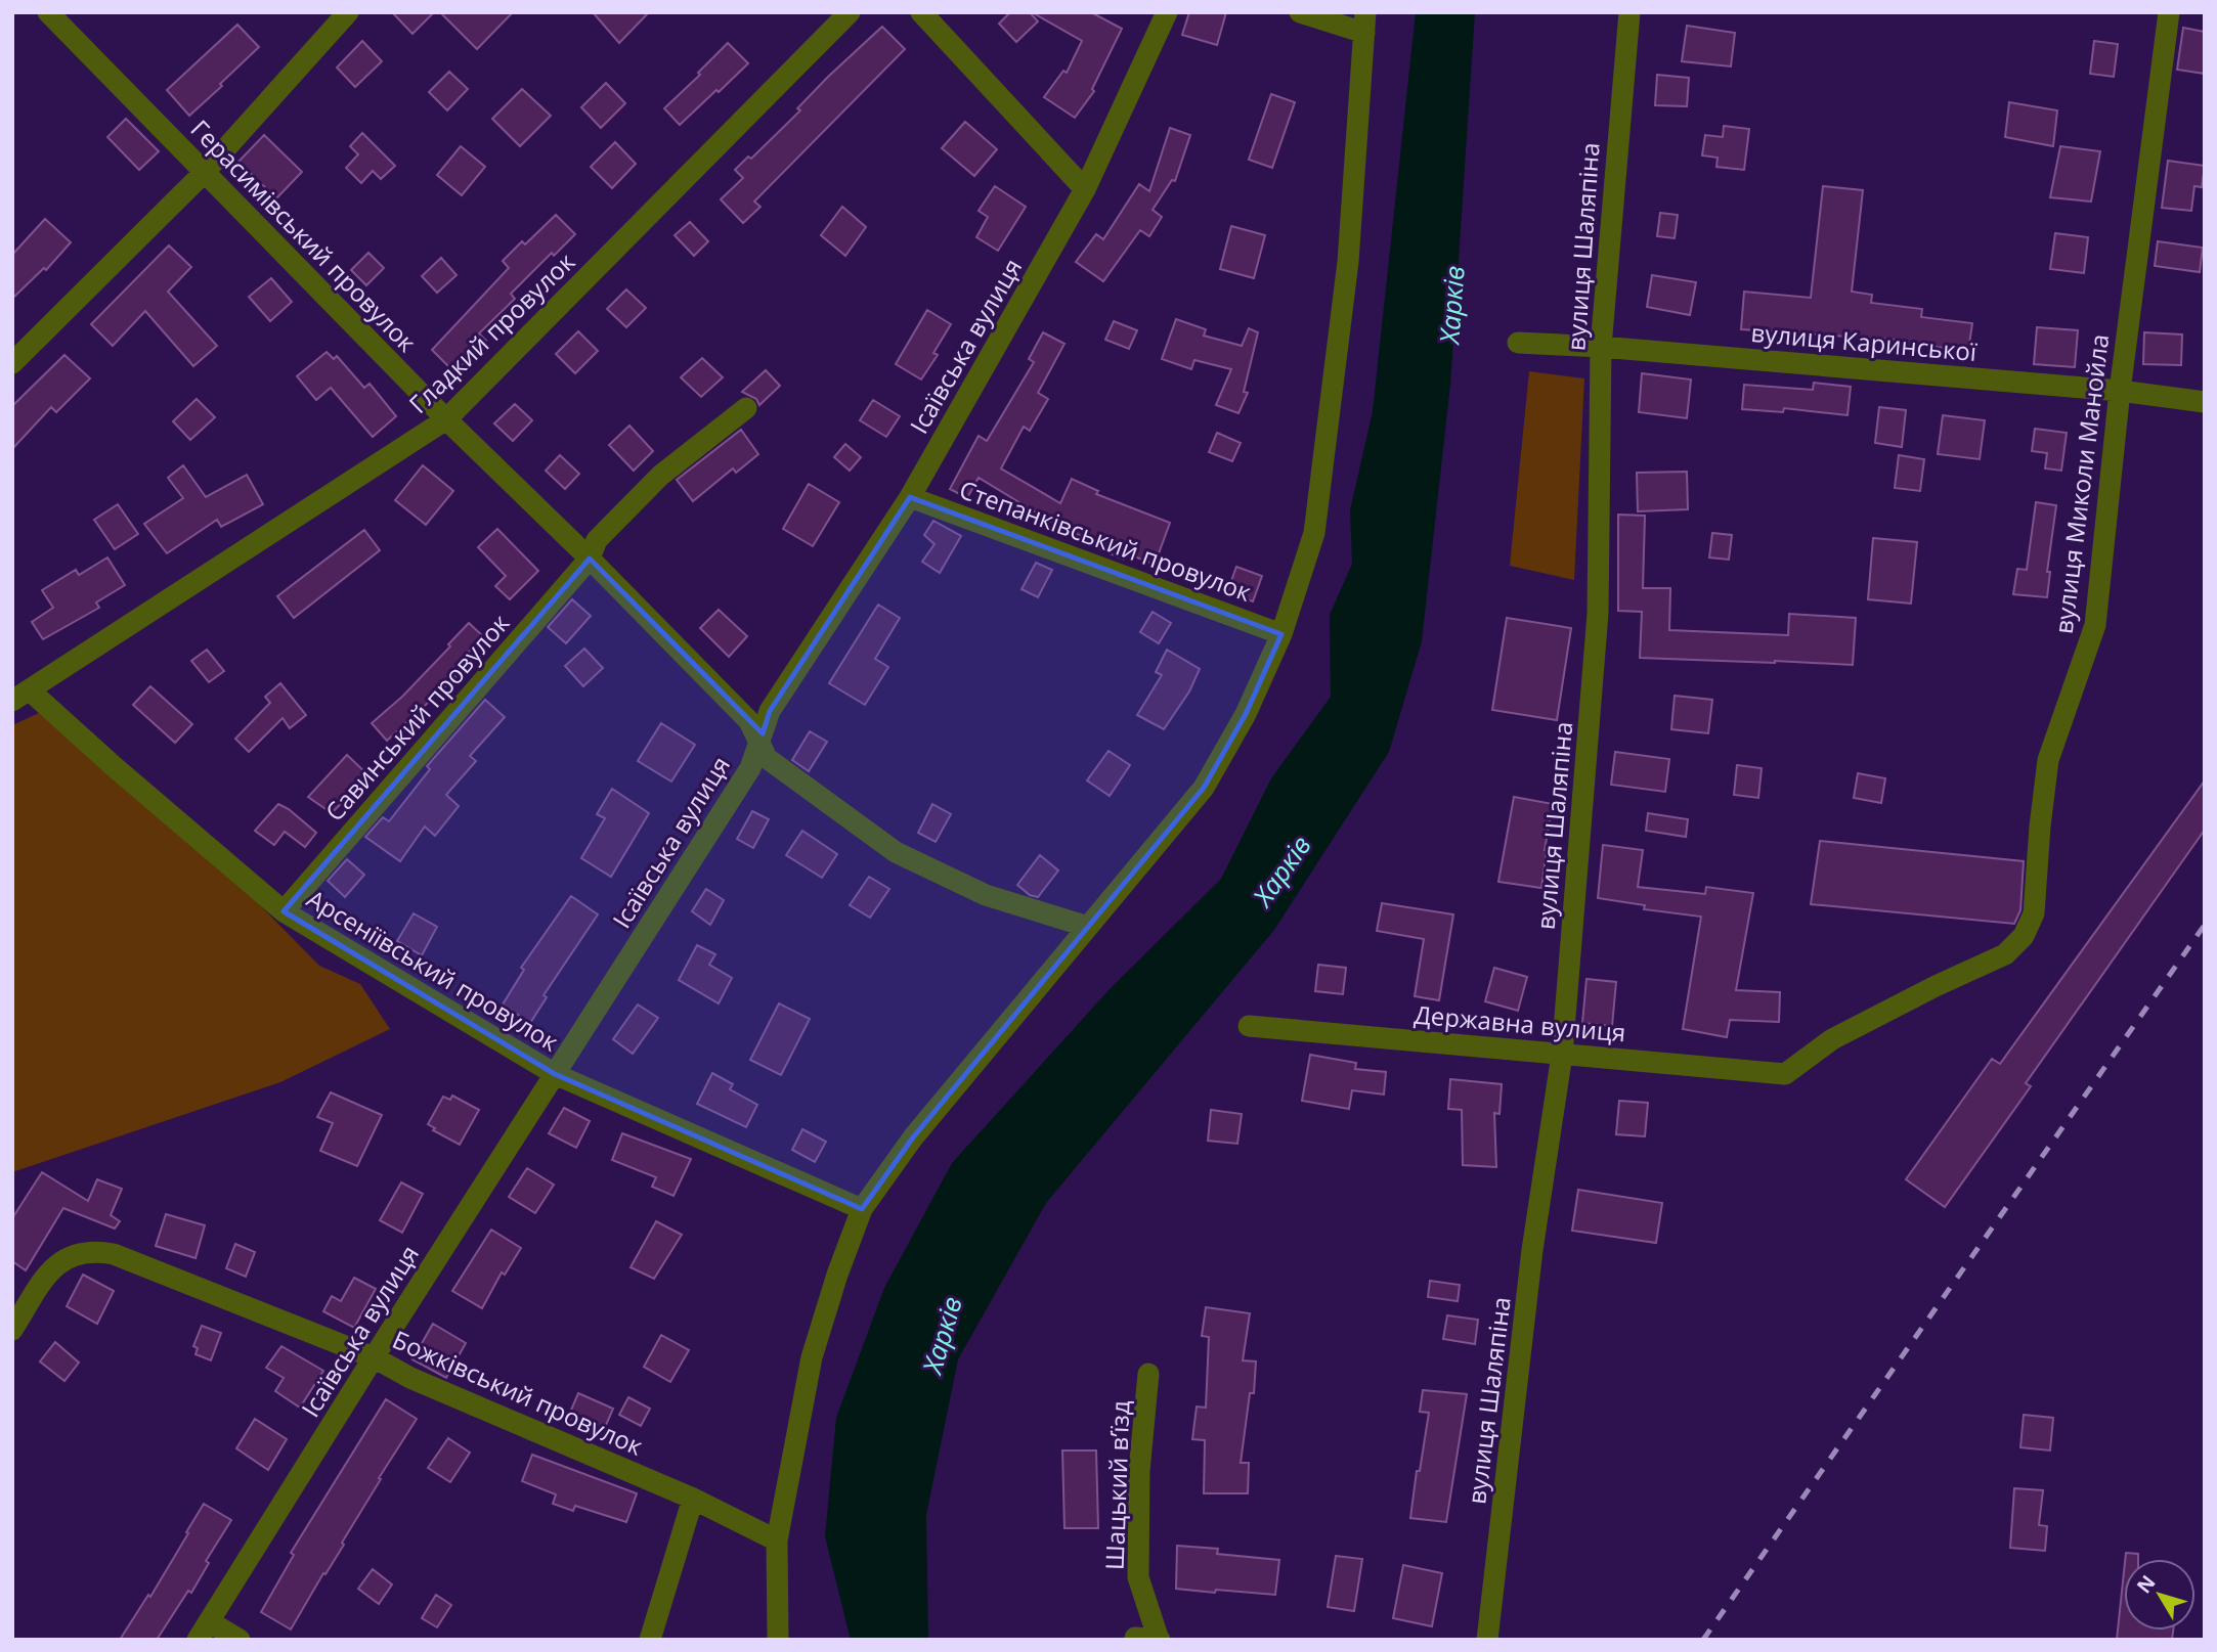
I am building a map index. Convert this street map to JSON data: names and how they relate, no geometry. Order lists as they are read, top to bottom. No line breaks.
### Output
{"streets":{"street":["Герасимівський провулок","вулиця Шаляпіна","Гладкий провулок","вулиця Каринської","Ісаївська вулиця","вулиця Миколи Манойла","Степанківський провулок","Савинський провулок","Арсеніївський провулок","Державна вулиця","Божківський провулок","Шацький в’їзд"]},"crossings":[["Герасимівський провулок","Гладкий провулок"],["Герасимівський провулок","Ісаївська вулиця"],["Герасимівський провулок","Савинський провулок"],["вулиця Шаляпіна","вулиця Каринської"],["вулиця Шаляпіна","Державна вулиця"],["Гладкий провулок","Арсеніївський провулок"],["вулиця Каринської","вулиця Миколи Манойла"],["Ісаївська вулиця","Степанківський провулок"],["Ісаївська вулиця","Арсеніївський провулок"],["Ісаївська вулиця","Божківський провулок"],["вулиця Миколи Манойла","Державна вулиця"],["Савинський провулок","Арсеніївський провулок"]],"water":["Харків"],"north":"top left"}
